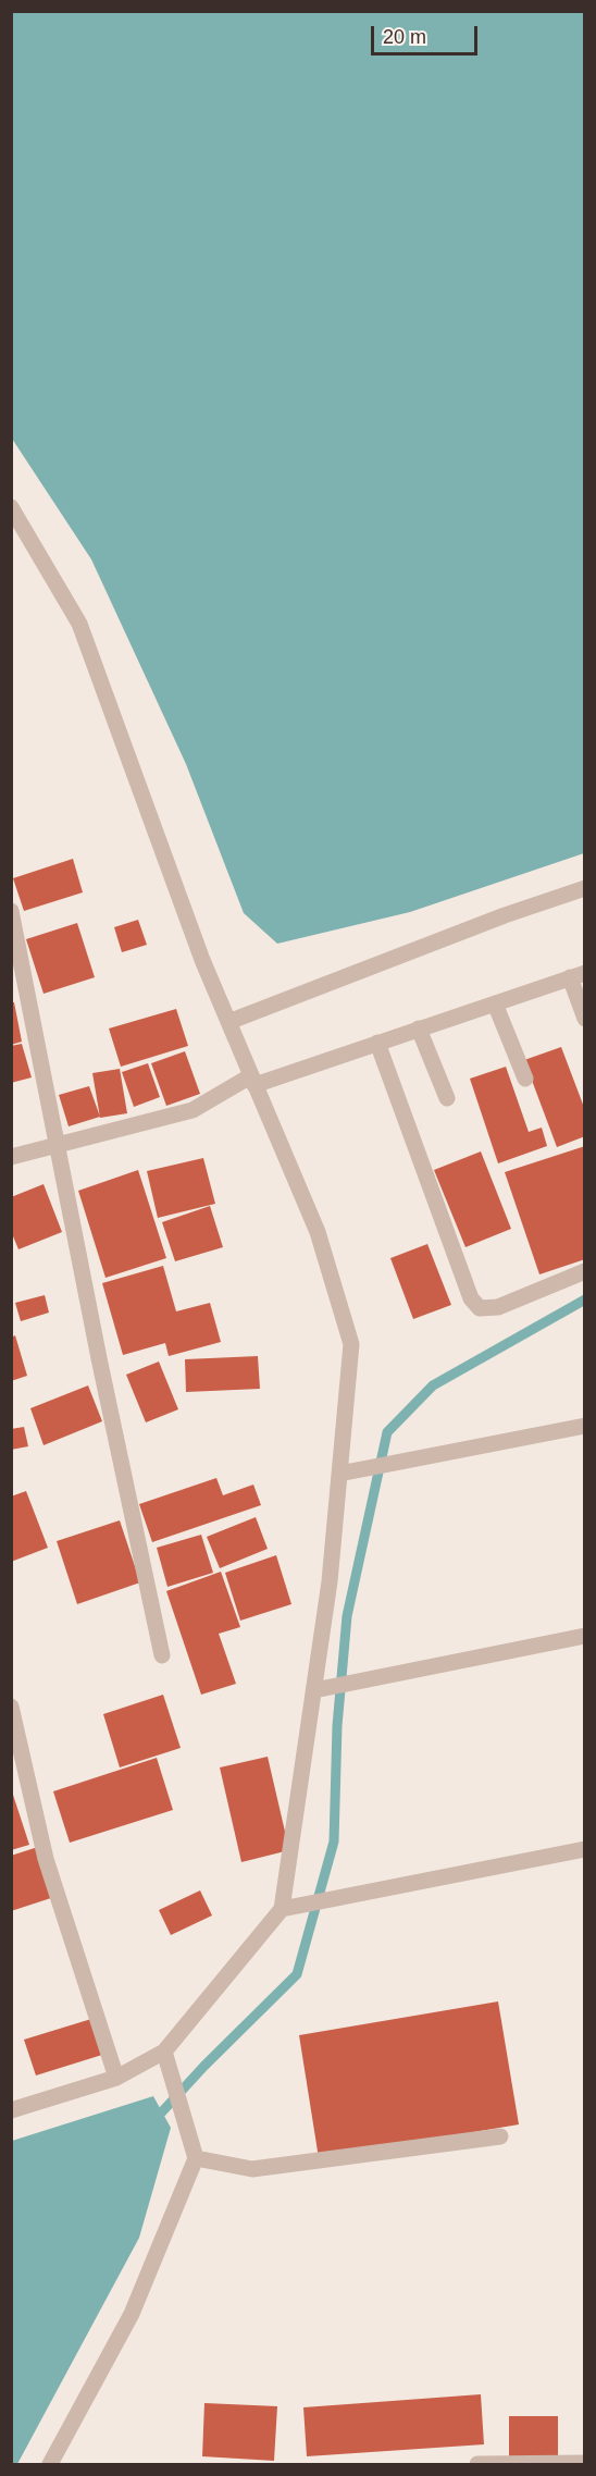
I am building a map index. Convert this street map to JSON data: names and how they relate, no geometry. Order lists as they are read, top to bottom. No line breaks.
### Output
{"scale_bar":"20 m"}
